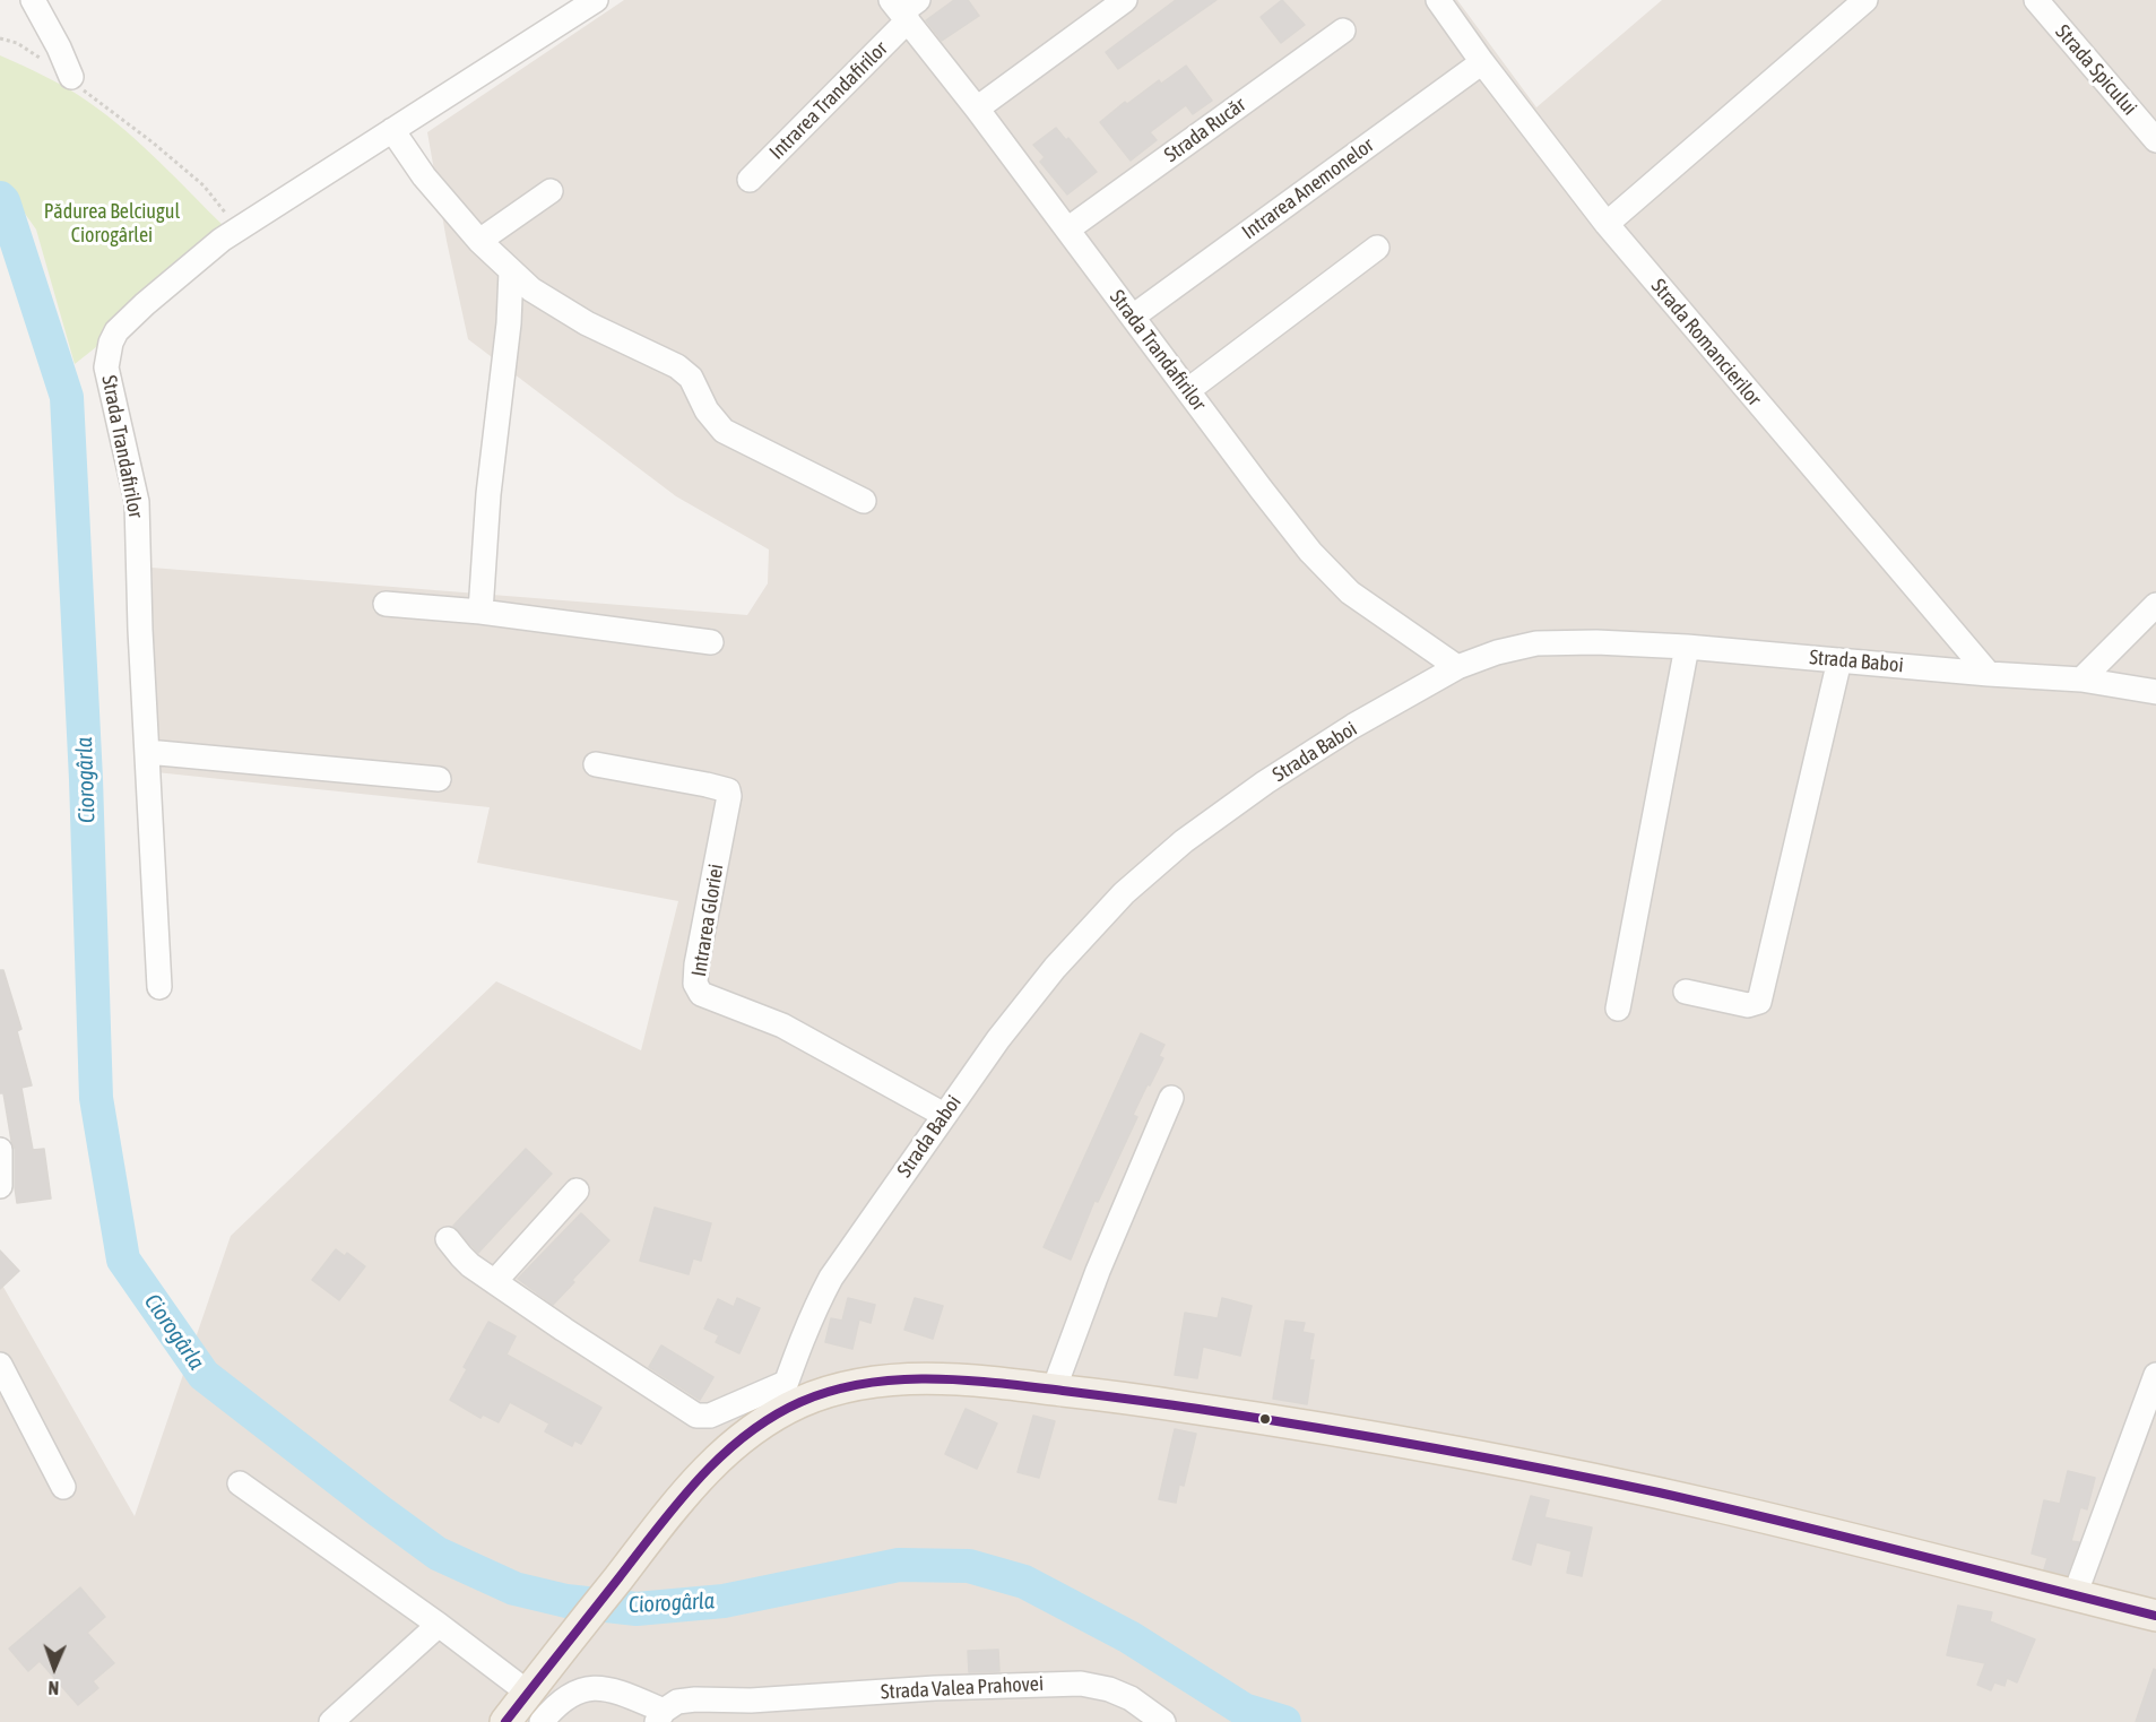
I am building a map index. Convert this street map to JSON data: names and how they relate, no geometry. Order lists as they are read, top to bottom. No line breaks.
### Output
{"streets":{"street":["Strada Spicului","Intrarea Trandafirilor","Strada Rucăr","Intrarea Anemonelor","Strada Romancierilor","Strada Trandafirilor","Strada Baboi","Intrarea Gloriei","Strada Valea Prahovei"]},"crossings":[["Intrarea Trandafirilor","Strada Trandafirilor"],["Strada Rucăr","Strada Trandafirilor"],["Intrarea Anemonelor","Strada Romancierilor"],["Intrarea Anemonelor","Strada Trandafirilor"],["Strada Romancierilor","Strada Baboi"],["Strada Trandafirilor","Strada Baboi"],["Strada Baboi","Intrarea Gloriei"]],"water":["Ciorogârla"],"parks":["Pădurea Belciugul Ciorogârlei"],"north":"bottom"}
